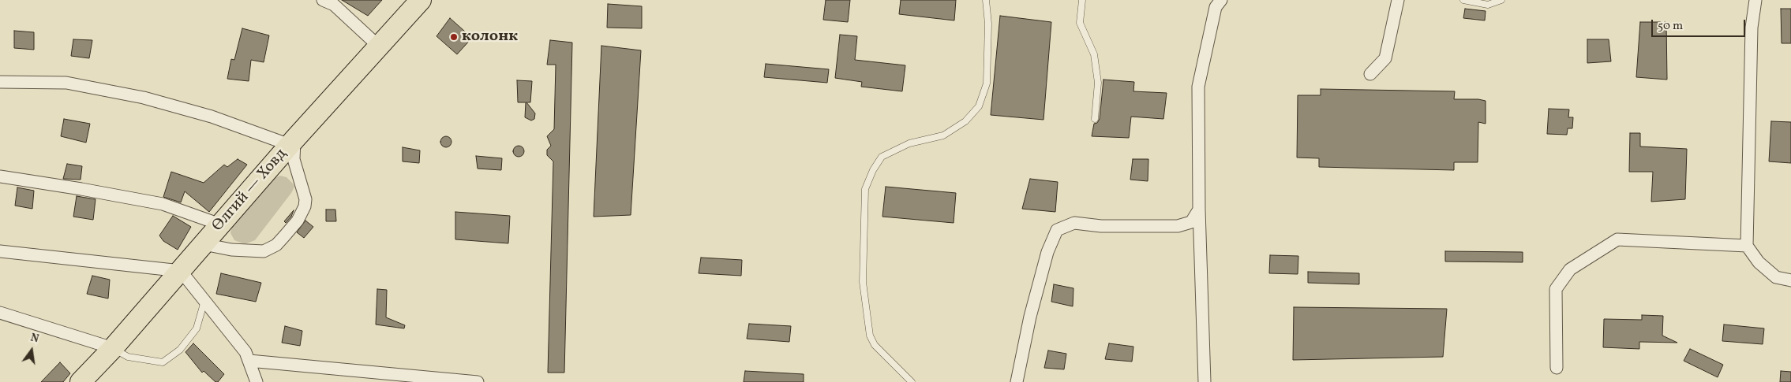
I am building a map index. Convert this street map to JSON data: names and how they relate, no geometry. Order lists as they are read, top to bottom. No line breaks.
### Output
{"streets":{"highway":["Өлгий — Ховд"]},"places":["колонк"],"scale_bar":"50 m","north":"top"}
